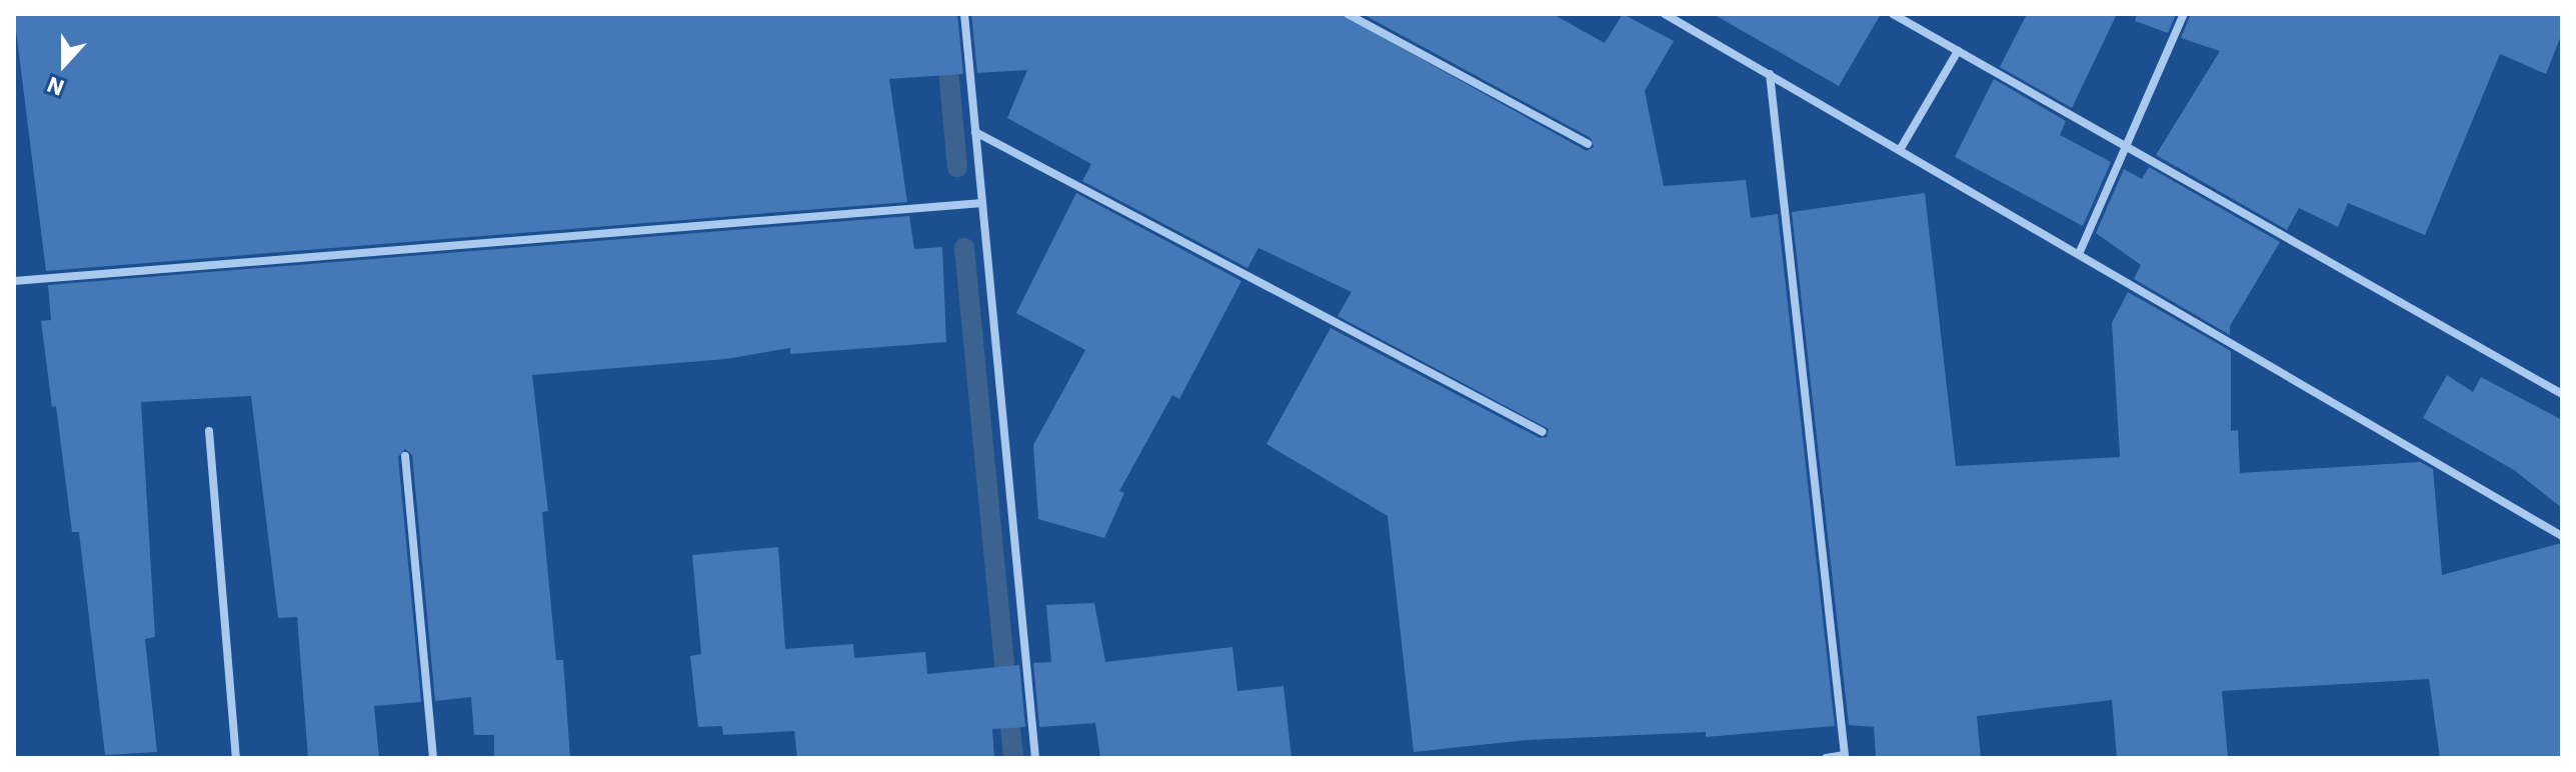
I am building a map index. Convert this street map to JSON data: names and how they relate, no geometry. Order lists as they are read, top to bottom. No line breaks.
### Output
{"north":"bottom"}
